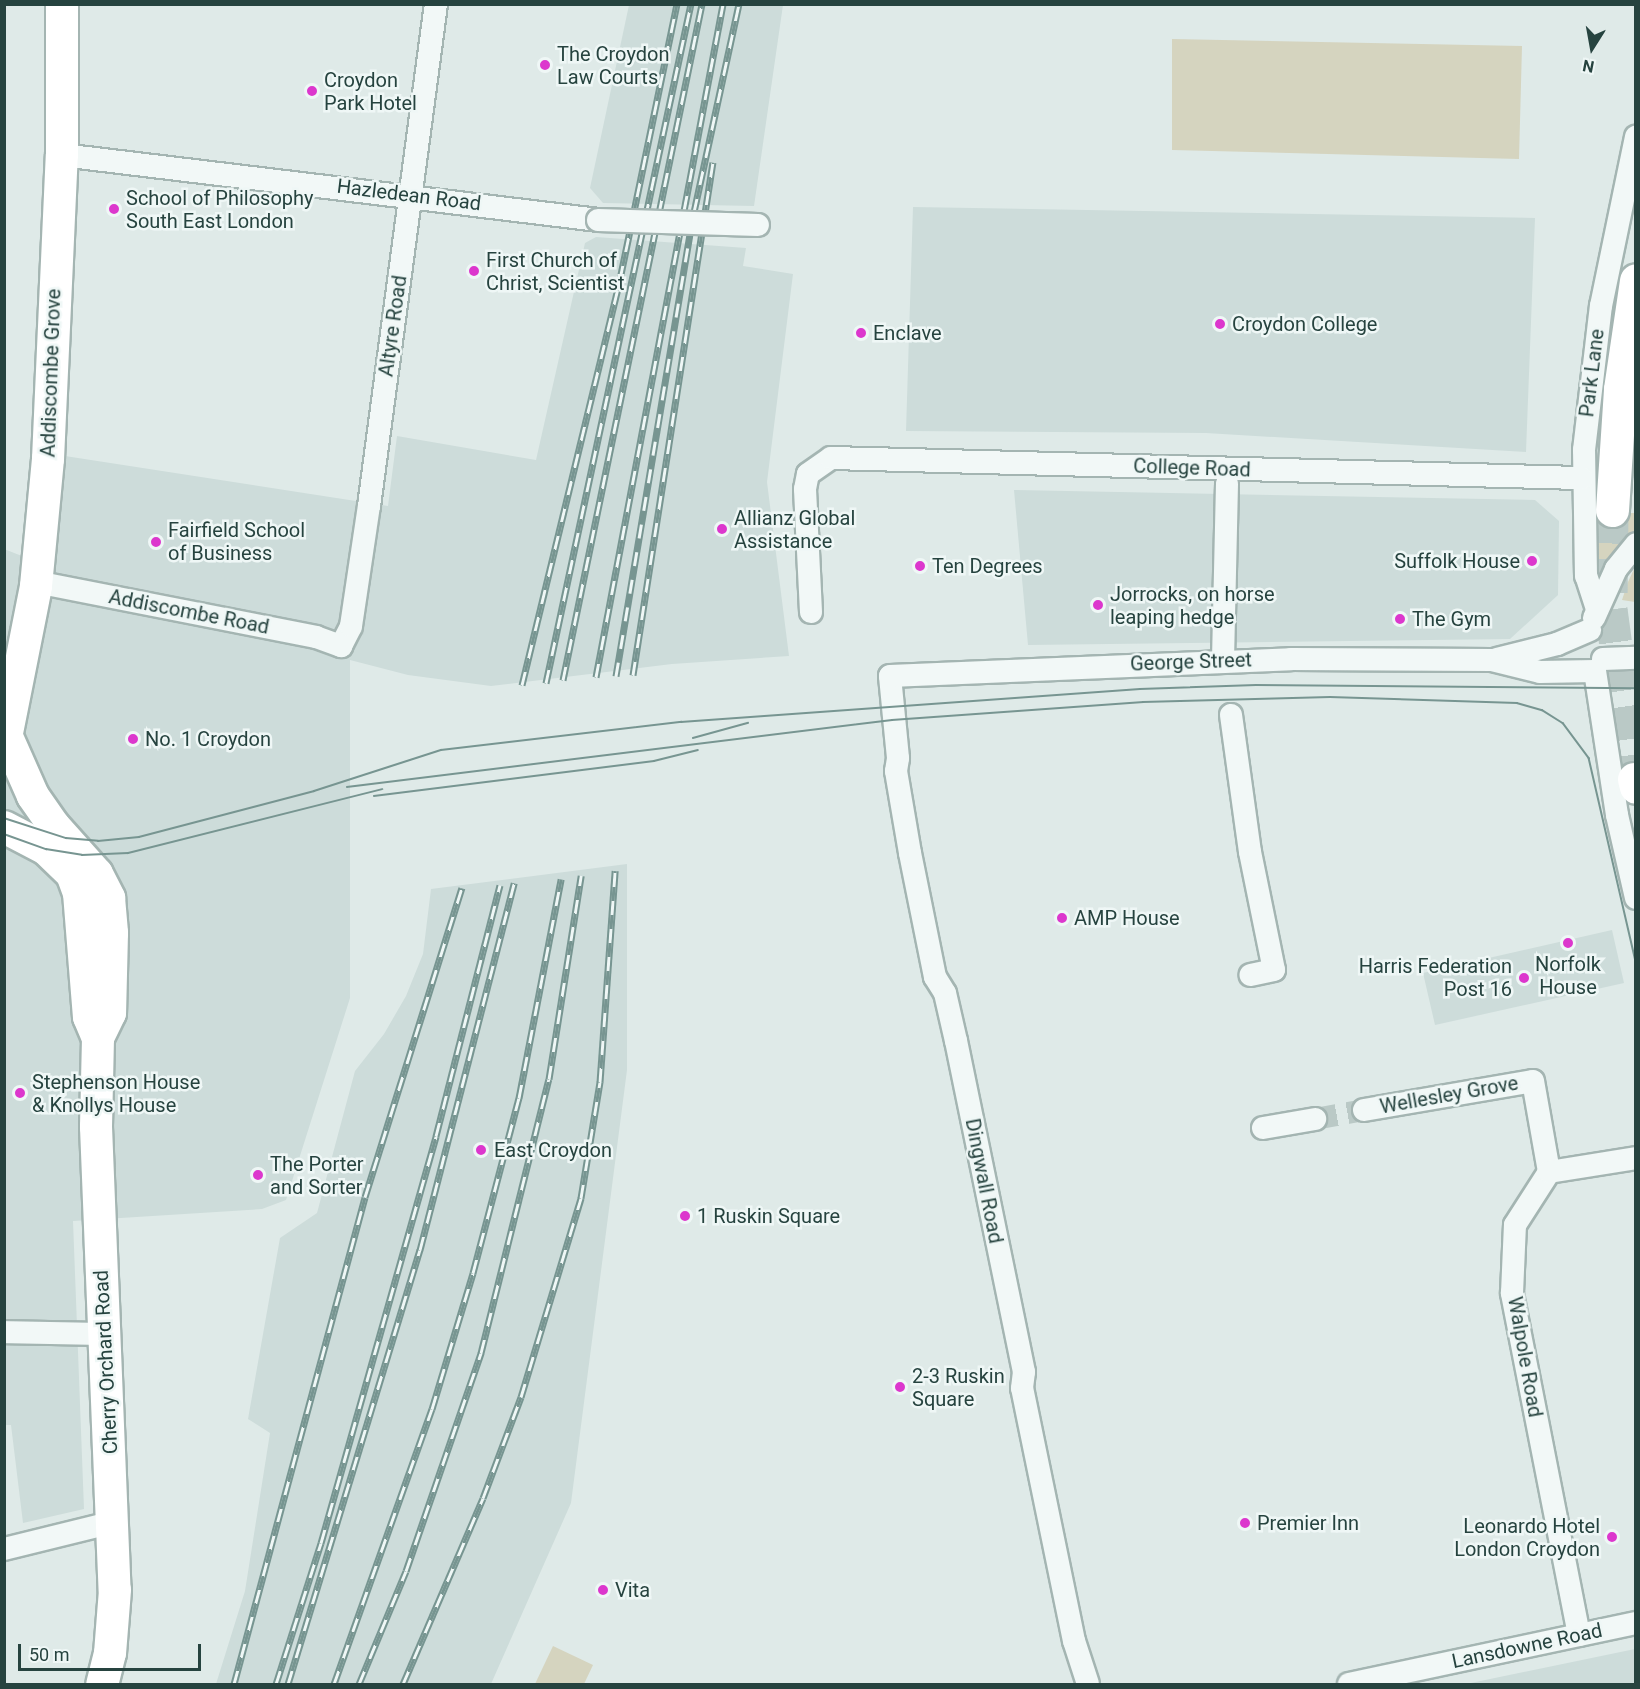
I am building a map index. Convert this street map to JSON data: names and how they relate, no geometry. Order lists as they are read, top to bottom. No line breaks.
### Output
{"streets":{"street":["Hazledean Road","Altyre Road","Addiscombe Grove","Park Lane","College Road","Addiscombe Road","George Street","Wellesley Grove","Dingwall Road","Walpole Road","Cherry Orchard Road","Lansdowne Road"]},"crossings":[["Hazledean Road","Altyre Road"],["Hazledean Road","Addiscombe Grove"],["Altyre Road","Addiscombe Road"],["Addiscombe Grove","Addiscombe Road"],["Addiscombe Grove","Cherry Orchard Road"],["Park Lane","College Road"],["Park Lane","George Street"],["George Street","Dingwall Road"],["Wellesley Grove","Walpole Road"],["Walpole Road","Lansdowne Road"]],"places":["The Croydon Law Courts","Croydon Park Hotel","School of Philosophy South East London","First Church of Christ, Scientist","Croydon College","Enclave","Allianz Global Assistance","Fairfield School of Business","Suffolk House","Ten Degrees","Jorrocks, on horse leaping hedge","The Gym","No. 1 Croydon","AMP House","Norfolk House","Harris Federation Post 16","Stephenson House & Knollys House","East Croydon","The Porter and Sorter","1 Ruskin Square","2-3 Ruskin Square","Premier Inn","Leonardo Hotel London Croydon","Vita"],"scale_bar":"50 m","north":"bottom"}
